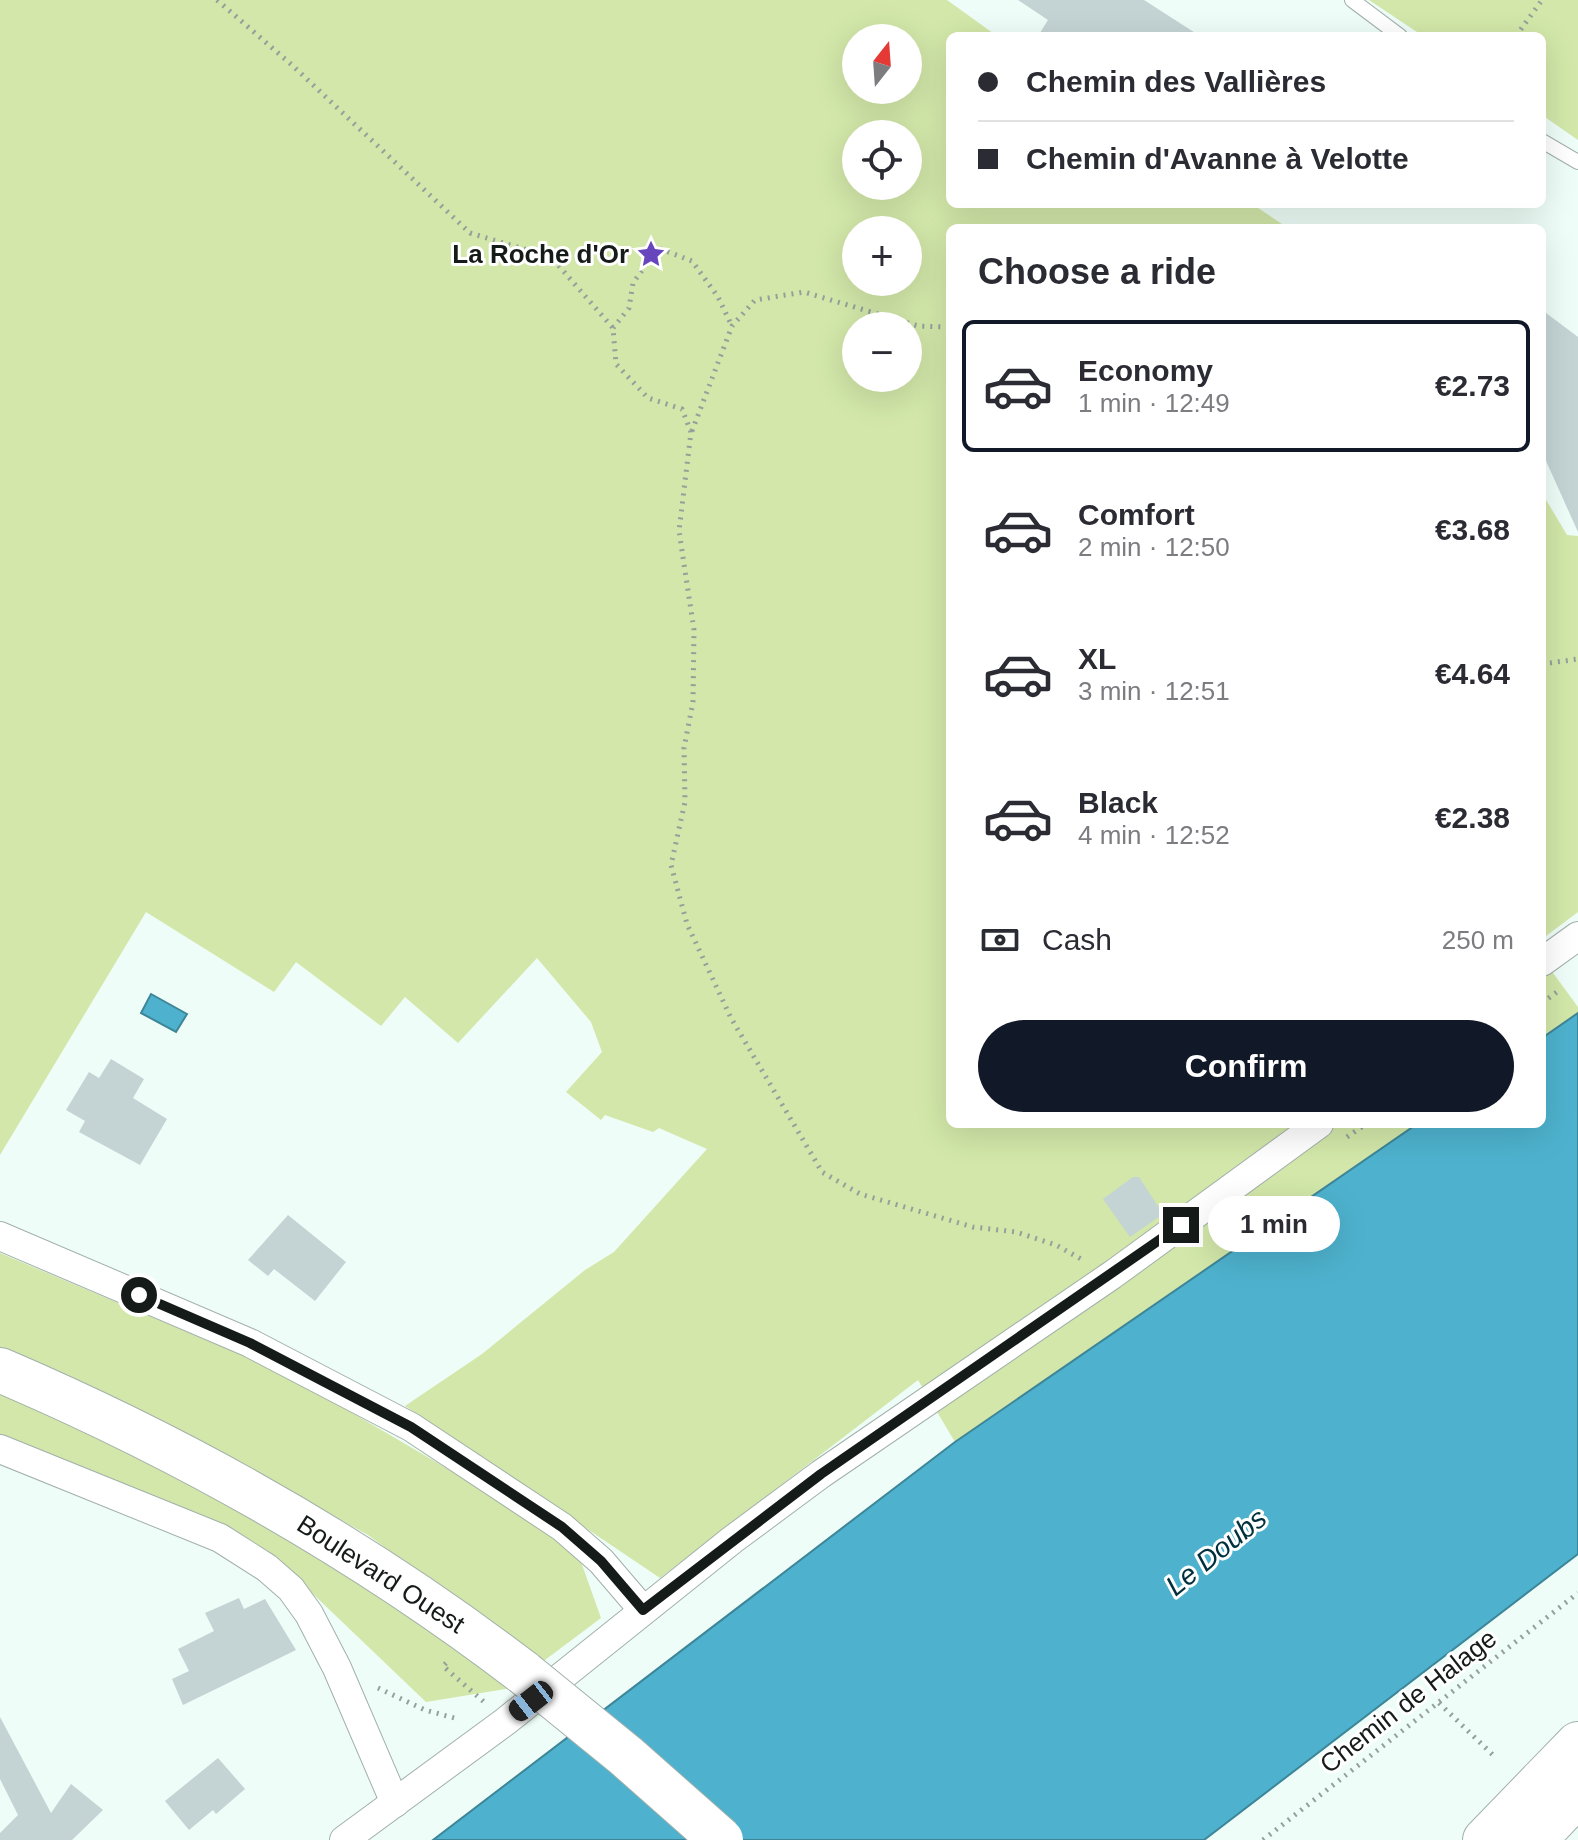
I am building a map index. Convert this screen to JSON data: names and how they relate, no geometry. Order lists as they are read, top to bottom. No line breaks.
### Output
{"streets":{"main road":["Boulevard Ouest"],"path":["Chemin de Halage"]},"water":["Le Doubs"],"places":{"place":["La Roche d'Or"]},"north":"top","page":{"map_buttons":["+","−"],"banner":["Chemin des Vallières","Chemin d'Avanne à Velotte"],"heading":"Choose a ride","list":[{"name":"Economy","note":"1 min · 12:49","value":"€2.73"},{"name":"Comfort","note":"2 min · 12:50","value":"€3.68"},{"name":"XL","note":"3 min · 12:51","value":"€4.64"},{"name":"Black","note":"4 min · 12:52","value":"€2.38"}],"pay":["Cash","250 m"],"buttons":"Confirm","bubble":"1 min"}}
